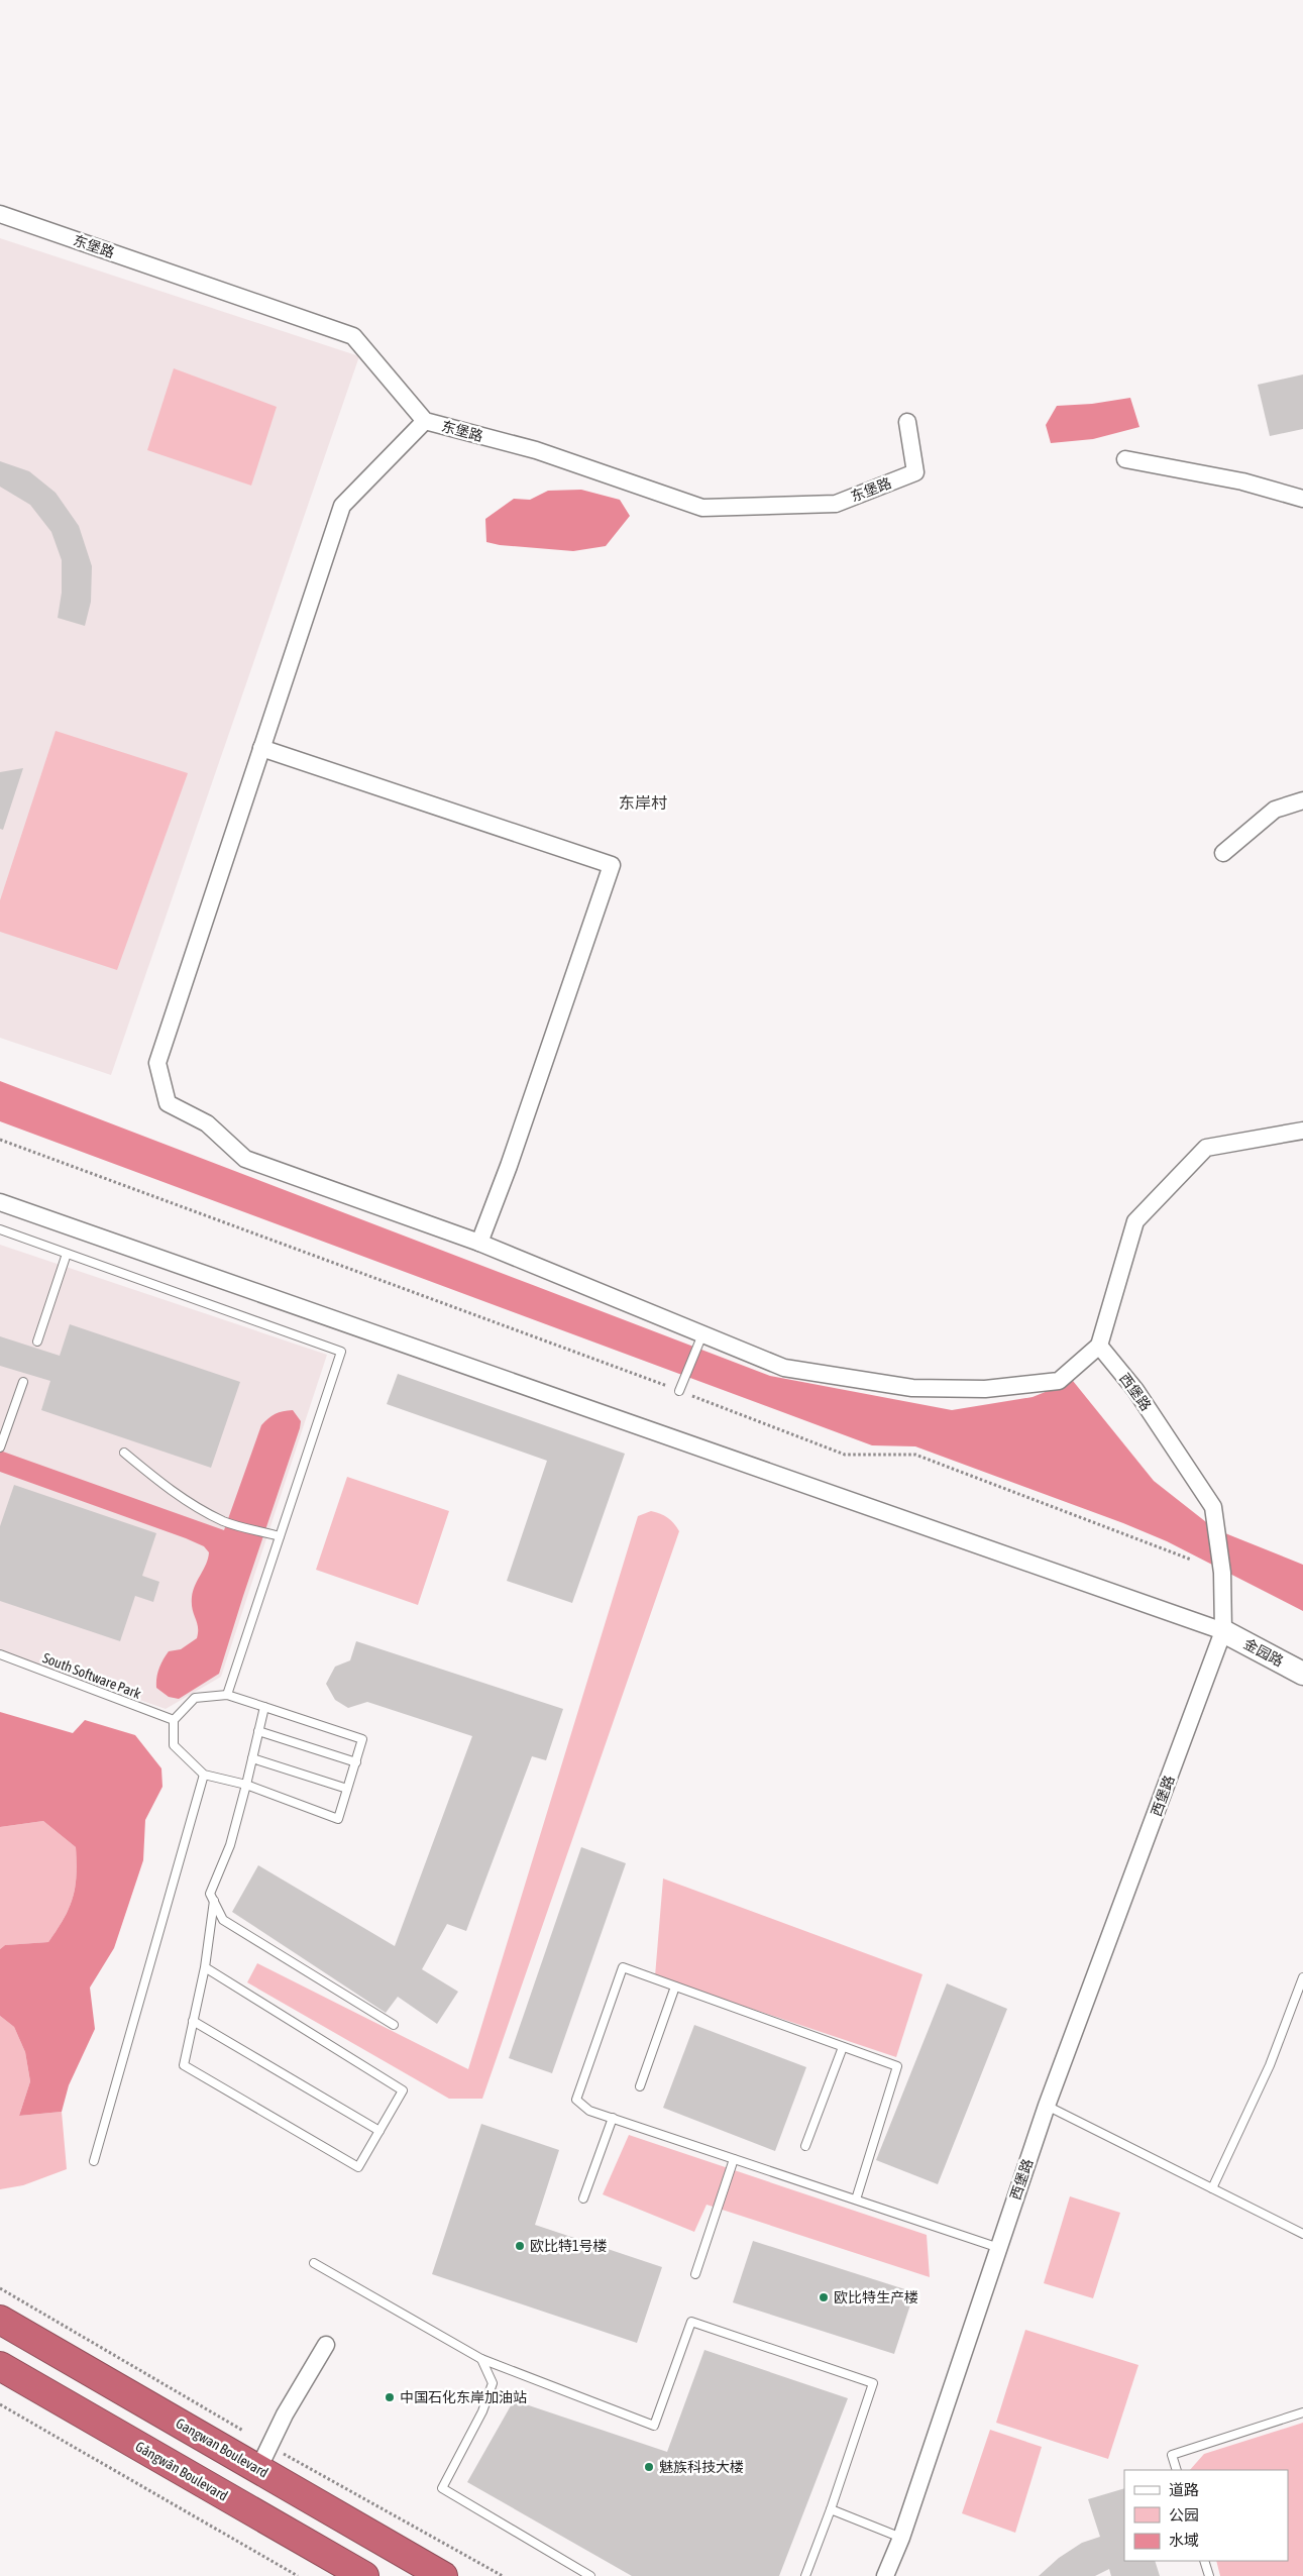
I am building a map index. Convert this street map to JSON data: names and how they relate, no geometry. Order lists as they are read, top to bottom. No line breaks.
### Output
{"streets":{"highway":["Gangwan Boulevard","Gǎngwān Boulevard"],"street":["东堡路","西堡路","金园路"],"lane":["South Software Park"]},"crossings":[["西堡路","金园路"]],"districts":["东岸村"],"places":["欧比特1号楼","欧比特生产楼","中国石化东岸加油站","魅族科技大楼"],"legend":["道路","公园","水域"]}
